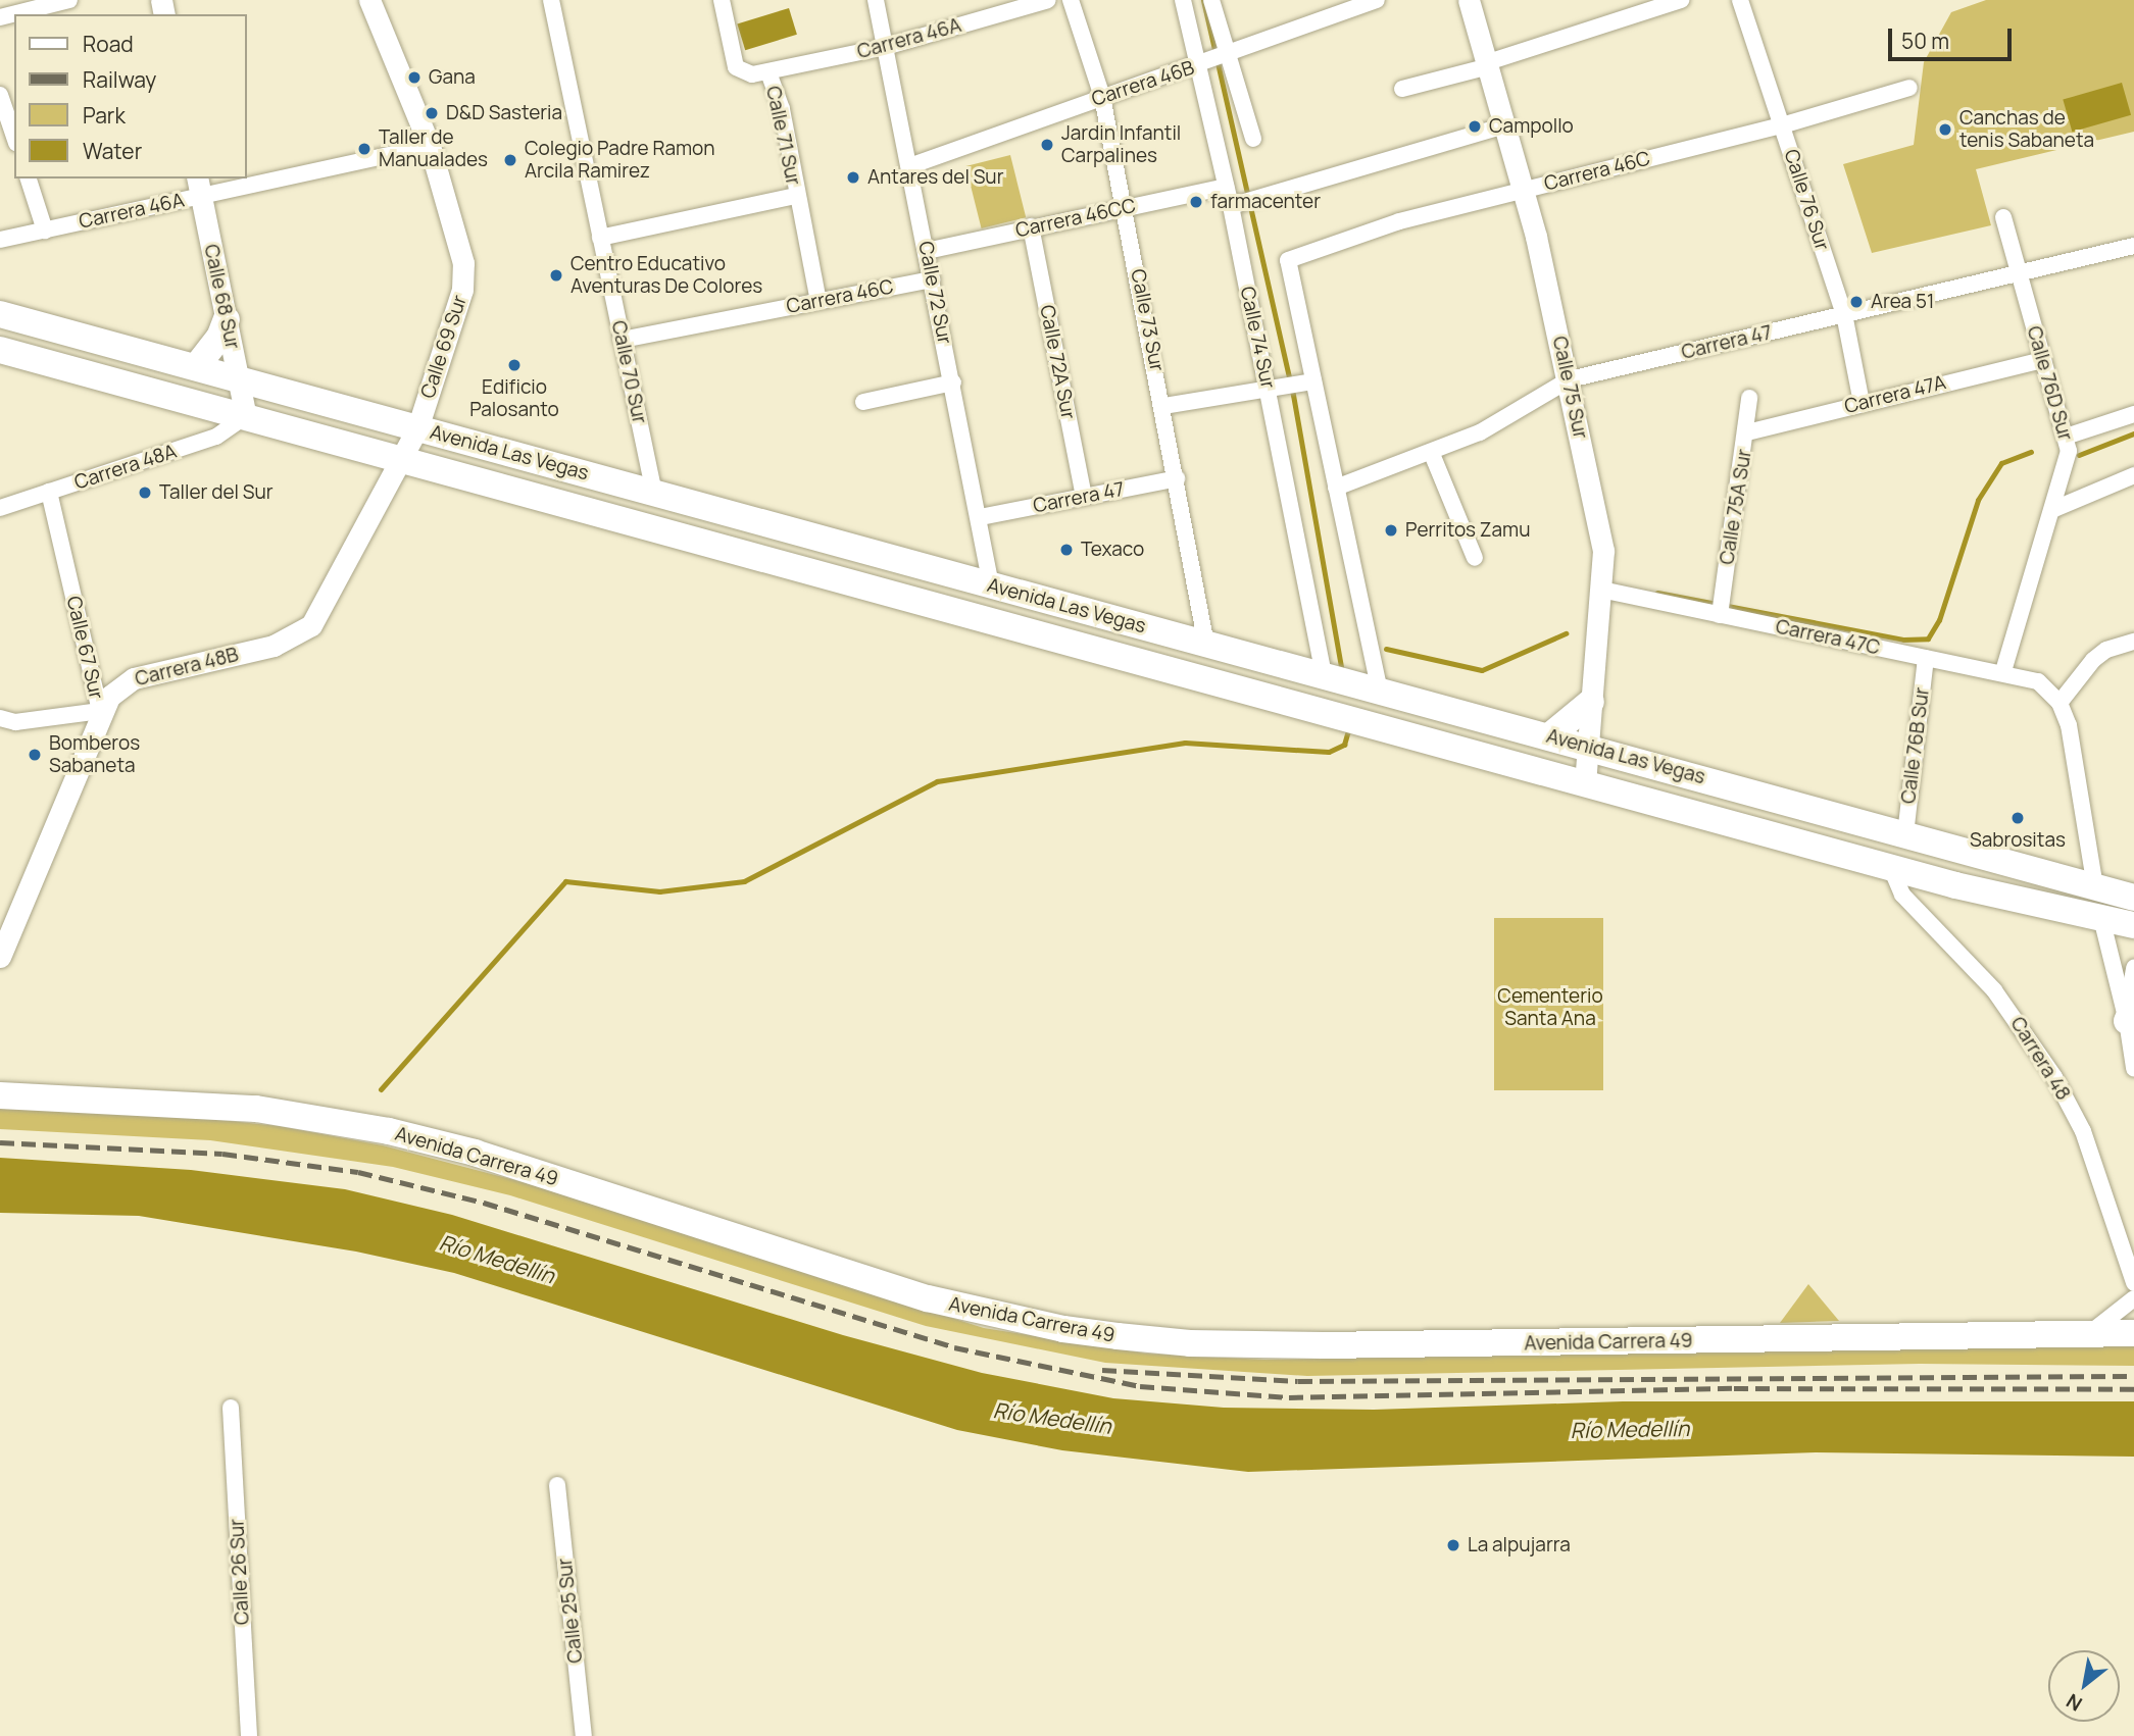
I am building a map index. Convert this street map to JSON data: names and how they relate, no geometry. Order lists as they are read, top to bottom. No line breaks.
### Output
{"streets":{"main road":["Avenida Las Vegas","Avenida Carrera 49"],"street":["Carrera 46A","Carrera 46B","Calle 71 Sur","Carrera 46C","Calle 76 Sur","Carrera 46CC","Calle 72 Sur","Calle 68 Sur","Calle 73 Sur","Calle 74 Sur","Carrera 47","Calle 69 Sur","Calle 72A Sur","Calle 70 Sur","Calle 76D Sur","Calle 75 Sur","Carrera 47A","Carrera 48A","Calle 75A Sur","Carrera 47C","Calle 67 Sur","Carrera 48B","Calle 76B Sur","Carrera 48","Calle 26 Sur","Calle 25 Sur"]},"crossings":[["Carrera 46A","Calle 71 Sur"],["Carrera 46A","Calle 72 Sur"],["Carrera 46A","Calle 68 Sur"],["Carrera 46A","Calle 69 Sur"],["Carrera 46B","Calle 72 Sur"],["Carrera 46B","Calle 73 Sur"],["Carrera 46B","Calle 74 Sur"],["Calle 71 Sur","Carrera 46C"],["Carrera 46C","Calle 76 Sur"],["Carrera 46C","Calle 72 Sur"],["Carrera 46C","Calle 70 Sur"],["Carrera 46C","Calle 75 Sur"],["Calle 76 Sur","Carrera 47"],["Calle 76 Sur","Carrera 47A"],["Carrera 46CC","Calle 72 Sur"],["Carrera 46CC","Calle 73 Sur"],["Carrera 46CC","Calle 74 Sur"],["Carrera 46CC","Calle 72A Sur"],["Calle 72 Sur","Carrera 47"],["Calle 72 Sur","Avenida Las Vegas"],["Calle 68 Sur","Avenida Las Vegas"],["Calle 68 Sur","Carrera 48A"],["Calle 73 Sur","Carrera 47"],["Calle 73 Sur","Avenida Las Vegas"],["Calle 74 Sur","Avenida Las Vegas"],["Carrera 47","Calle 72A Sur"],["Carrera 47","Calle 76D Sur"],["Carrera 47","Calle 75 Sur"],["Calle 69 Sur","Avenida Las Vegas"],["Calle 69 Sur","Carrera 48B"],["Calle 70 Sur","Avenida Las Vegas"],["Calle 76D Sur","Carrera 47A"],["Calle 76D Sur","Carrera 47C"],["Calle 75 Sur","Avenida Las Vegas"],["Calle 75 Sur","Carrera 47C"],["Carrera 47A","Calle 75A Sur"],["Avenida Las Vegas","Carrera 48A"],["Avenida Las Vegas","Calle 76B Sur"],["Avenida Las Vegas","Carrera 48"],["Carrera 48A","Calle 67 Sur"],["Calle 75A Sur","Carrera 47C"],["Carrera 47C","Calle 76B Sur"],["Calle 67 Sur","Carrera 48B"]],"water":["Río Medellín"],"parks":["Cementerio Santa Ana"],"places":["Gana","D&D Sasteria","Campollo","Canchas de tenis Sabaneta","Jardin Infantil Carpalines","Taller de Manualades","Colegio Padre Ramon Arcila Ramirez","Antares del Sur","farmacenter","Centro Educativo Aventuras De Colores","Area 51","Edificio Palosanto","Taller del Sur","Perritos Zamu","Texaco","Bomberos Sabaneta","Sabrositas","La alpujarra"],"legend":["Road","Railway","Park","Water"],"scale_bar":"50 m","north":"bottom left"}
